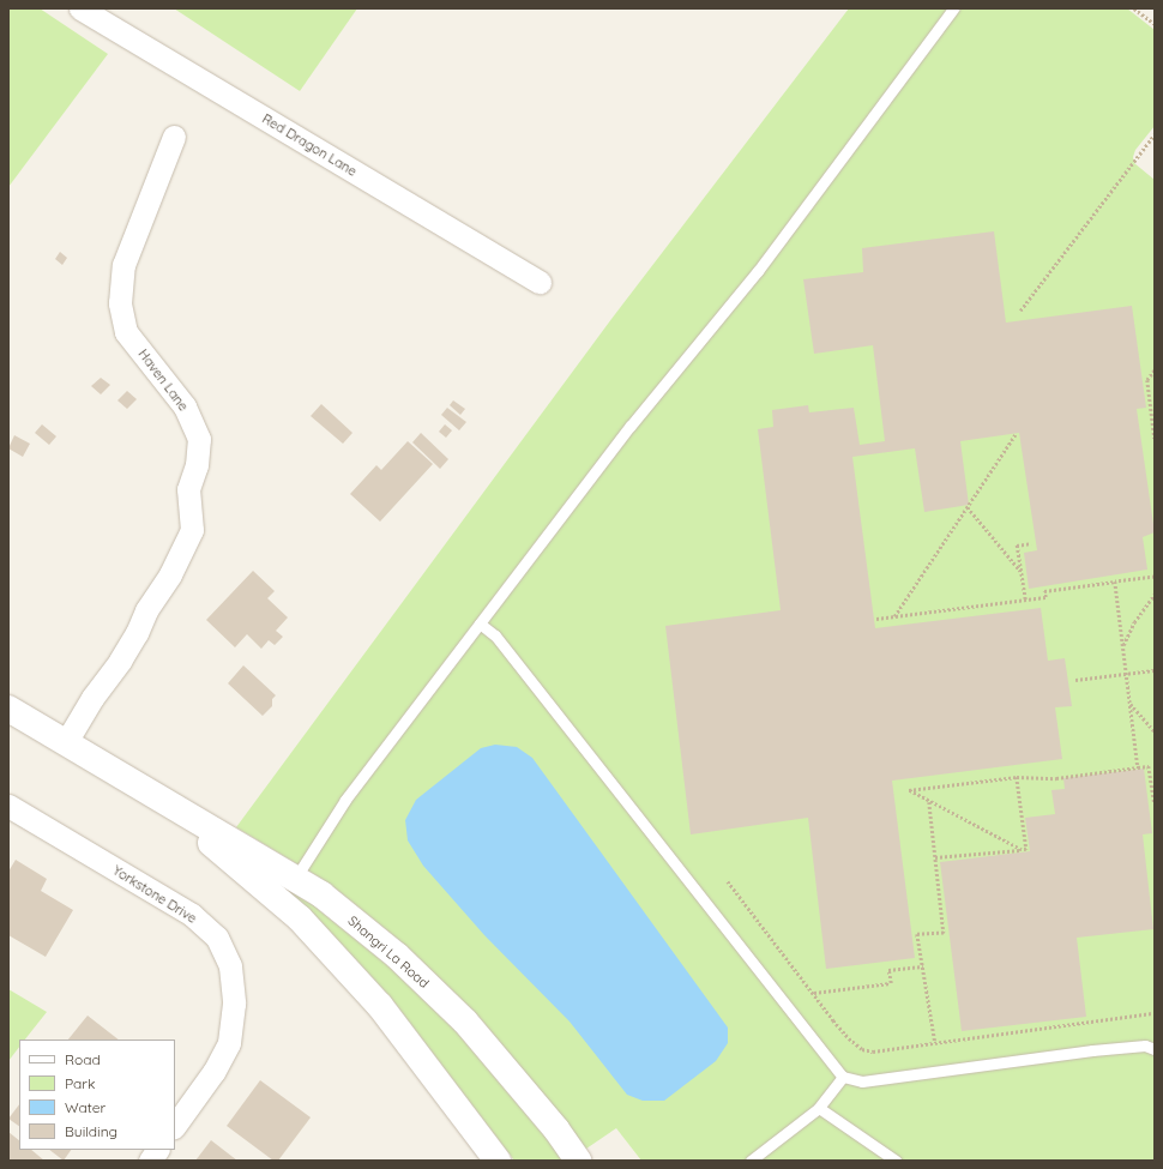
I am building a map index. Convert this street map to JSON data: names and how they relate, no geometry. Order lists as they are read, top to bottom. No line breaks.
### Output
{"streets":{"street":["Red Dragon Lane","Haven Lane","Yorkstone Drive","Shangri La Road"]},"crossings":[["Haven Lane","Shangri La Road"]],"legend":["Road","Park","Water","Building"]}
